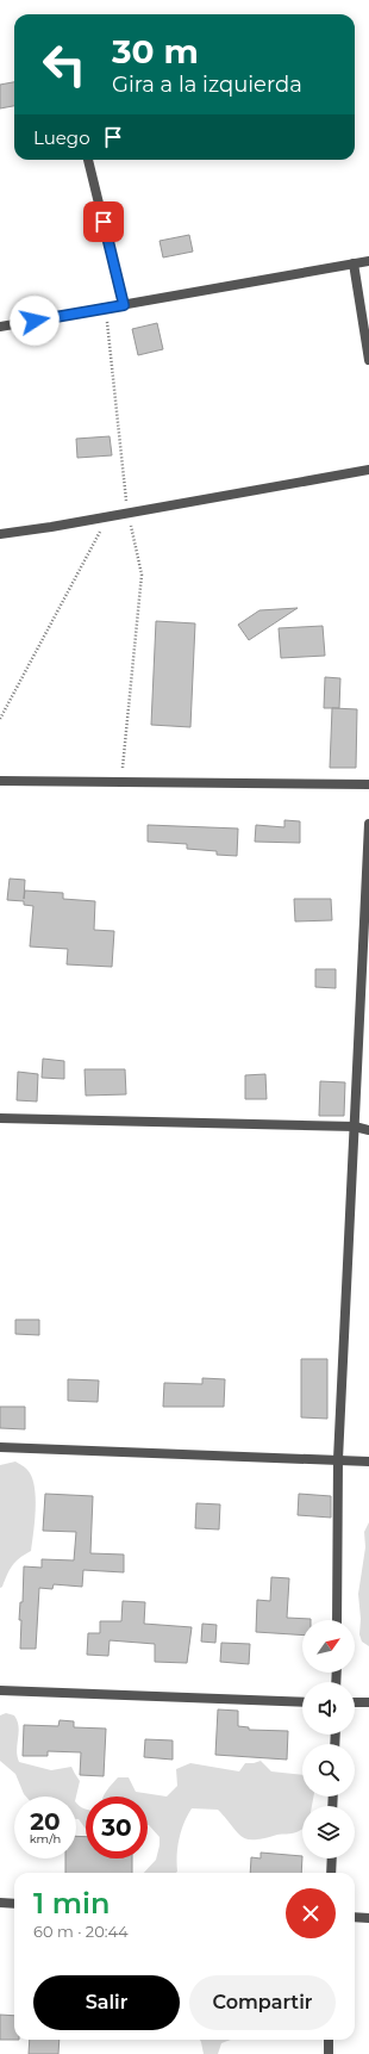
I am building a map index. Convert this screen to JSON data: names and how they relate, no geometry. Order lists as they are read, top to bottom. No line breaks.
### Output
{"north":"top right","page":{"turn":["30 m","Gira a la izquierda"],"then":"Luego","speed":"20 km/h","limit":"30","heading":["1 min","60 m · 20:44"],"buttons":["Salir","Compartir"]}}
